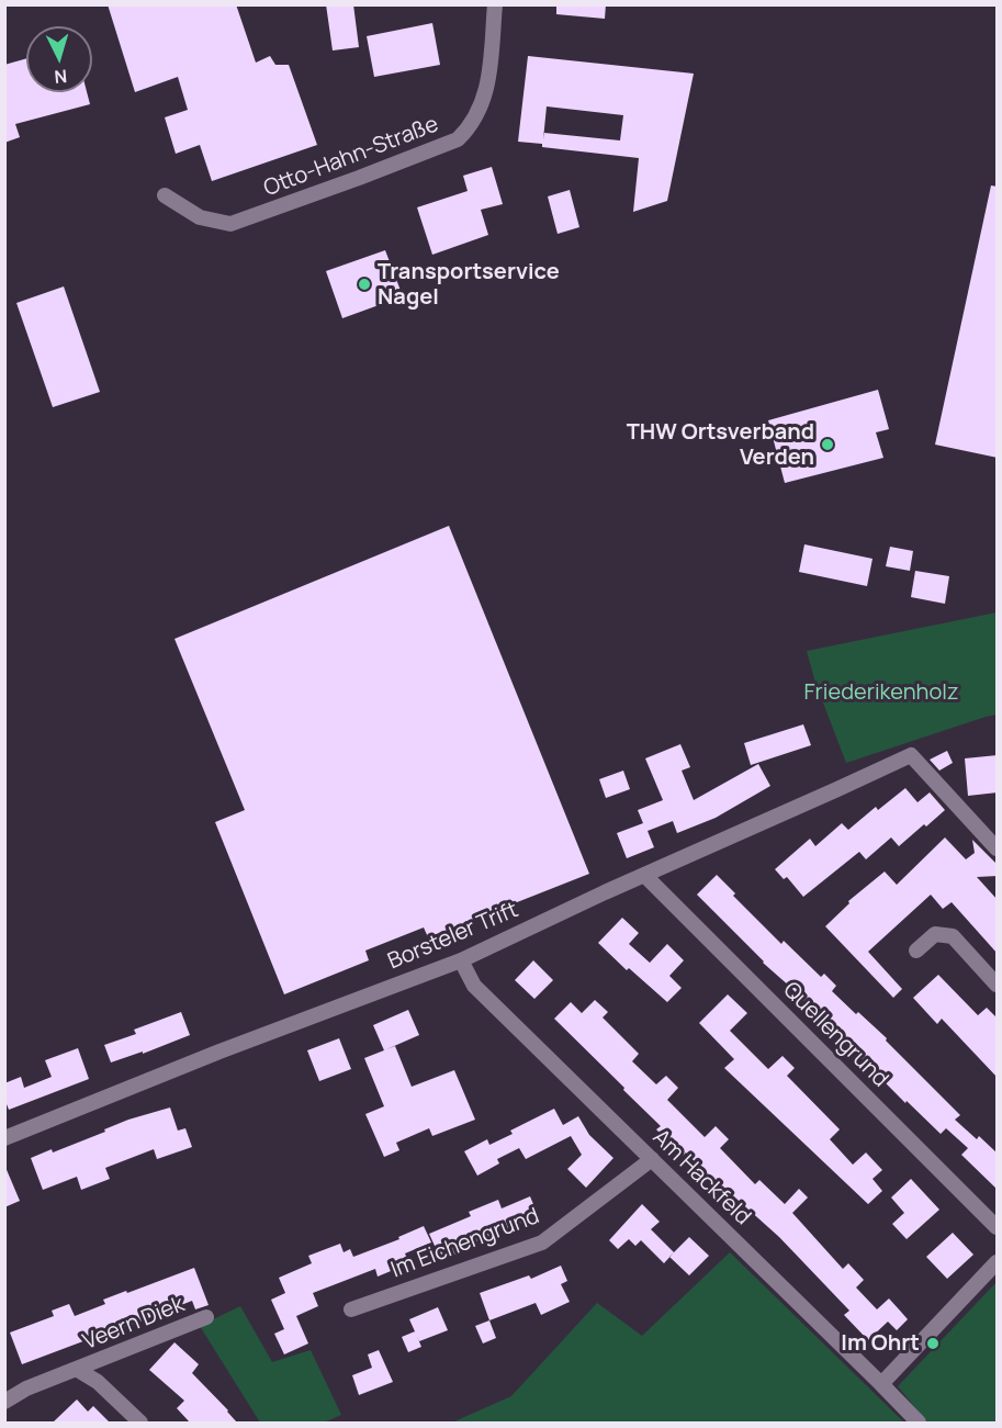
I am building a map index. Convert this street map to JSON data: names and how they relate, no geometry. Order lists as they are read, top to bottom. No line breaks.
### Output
{"streets":{"street":["Otto-Hahn-Straße","Borsteler Trift","Quellengrund","Am Hackfeld","Im Eichengrund","Veern Diek"]},"crossings":[["Borsteler Trift","Quellengrund"],["Borsteler Trift","Am Hackfeld"],["Am Hackfeld","Im Eichengrund"]],"parks":["Friederikenholz"],"places":["Transportservice Nagel","THW Ortsverband Verden","Im Ohrt"],"north":"bottom"}
